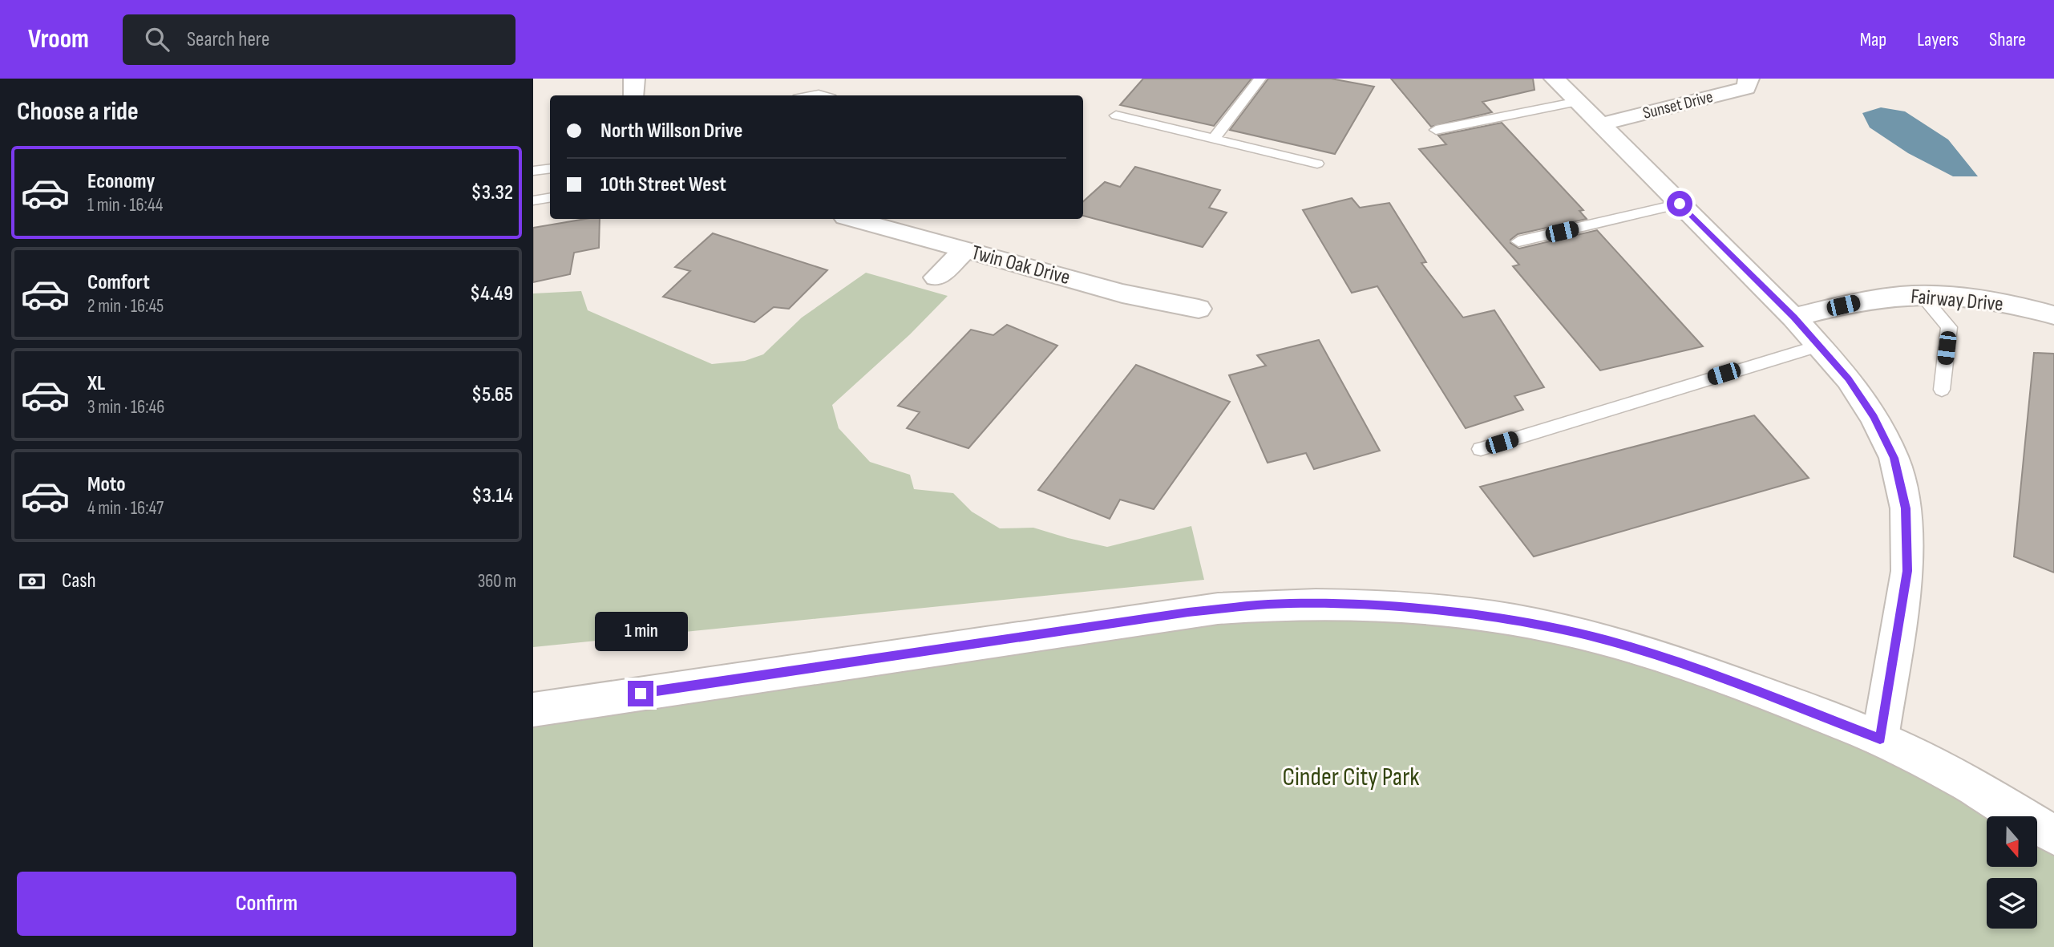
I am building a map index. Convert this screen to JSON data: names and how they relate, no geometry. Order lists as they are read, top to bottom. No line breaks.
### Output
{"streets":{"street":["Sunset Drive","Twin Oak Drive","Fairway Drive"]},"parks":["Cinder City Park"],"north":"bottom","page":{"header":"Vroom","search":"Search here","nav":["Map","Layers","Share"],"heading":"Choose a ride","banner":["North Willson Drive","10th Street West"],"list":[{"name":"Economy","note":"1 min · 16:44","value":"$3.32"},{"name":"Comfort","note":"2 min · 16:45","value":"$4.49"},{"name":"XL","note":"3 min · 16:46","value":"$5.65"},{"name":"Moto","note":"4 min · 16:47","value":"$3.14"}],"pay":["Cash","360 m"],"bubble":"1 min","buttons":"Confirm"}}
